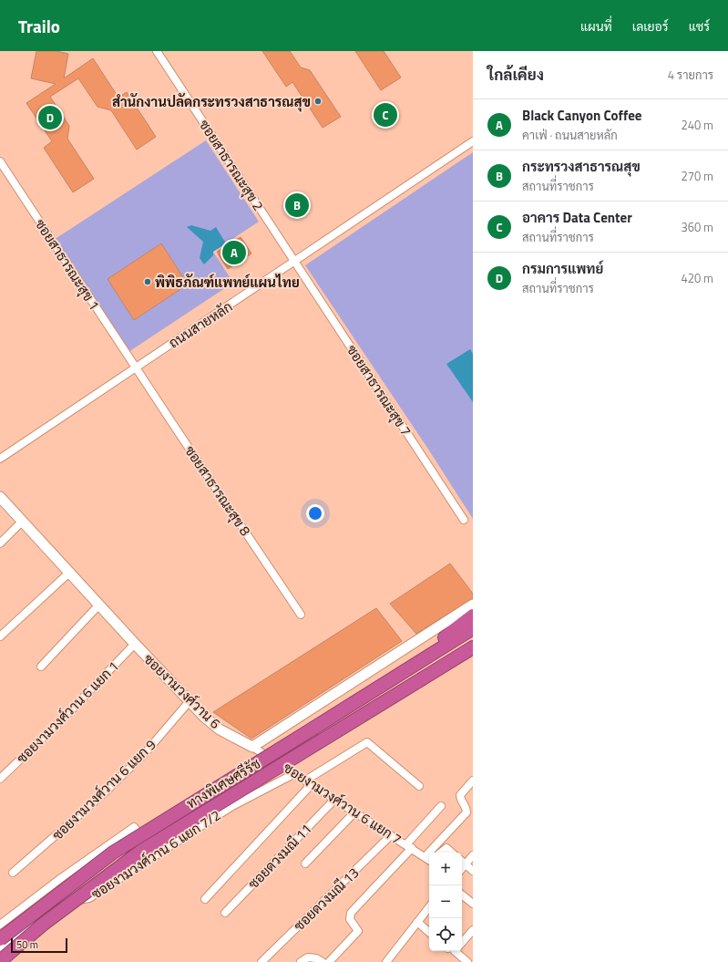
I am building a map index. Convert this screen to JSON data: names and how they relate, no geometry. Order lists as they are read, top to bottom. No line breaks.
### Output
{"streets":{"highway":["ทางพิเศษศรีรัช"],"street":["ซอยสาธารณะสุข 2","ซอยสาธารณะสุข 1","ถนนสายหลัก","ซอยสาธารณะสุข 7","ซอยสาธารณะสุข 8","ซอยงามวงศ์วาน 6","ซอยงามวงศ์วาน 6 แยก 1","ซอยงามวงศ์วาน 6 แยก 9","ซอยงามวงศ์วาน 6 แยก 7","ซอยงามวงศ์วาน 6 แยก 7/2","ซอยดวงมณี 11","ซอยดวงมณี 13"]},"crossings":[["ซอยสาธารณะสุข 2","ถนนสายหลัก"],["ซอยสาธารณะสุข 2","ซอยสาธารณะสุข 7"],["ซอยสาธารณะสุข 1","ถนนสายหลัก"],["ซอยสาธารณะสุข 1","ซอยสาธารณะสุข 8"],["ถนนสายหลัก","ซอยสาธารณะสุข 7"],["ถนนสายหลัก","ซอยสาธารณะสุข 8"],["ซอยงามวงศ์วาน 6","ซอยงามวงศ์วาน 6 แยก 1"],["ซอยงามวงศ์วาน 6","ซอยงามวงศ์วาน 6 แยก 9"],["ซอยงามวงศ์วาน 6","ซอยงามวงศ์วาน 6 แยก 7"],["ซอยงามวงศ์วาน 6 แยก 7","ซอยงามวงศ์วาน 6 แยก 7/2"],["ซอยงามวงศ์วาน 6 แยก 7","ซอยดวงมณี 11"],["ซอยงามวงศ์วาน 6 แยก 7","ซอยดวงมณี 13"]],"places":["สำนักงานปลัดกระทรวงสาธารณสุข","พิพิธภัณฑ์แพทย์แผนไทย"],"scale_bar":"50 m","page":{"header":"Trailo","nav":["แผนที่","เลเยอร์","แชร์"],"heading":["ใกล้เคียง","4 รายการ"],"list":[{"mark":"A","name":"Black Canyon Coffee","note":"คาเฟ่ · ถนนสายหลัก","value":"240 m"},{"mark":"B","name":"กระทรวงสาธารณสุข","note":"สถานที่ราชการ","value":"270 m"},{"mark":"C","name":"อาคาร Data Center","note":"สถานที่ราชการ","value":"360 m"},{"mark":"D","name":"กรมการแพทย์","note":"สถานที่ราชการ","value":"420 m"}],"pins":["C","D","B","A"],"map_buttons":["+","−"],"scale":"50 m"}}
